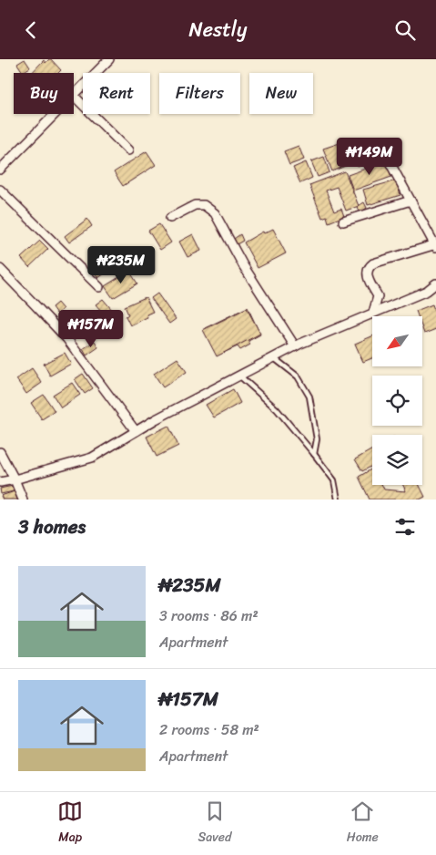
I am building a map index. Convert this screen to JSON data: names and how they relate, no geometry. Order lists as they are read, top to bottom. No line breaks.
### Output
{"north":"bottom left","page":{"header":"Nestly","chip":["Buy","Rent","Filters","New"],"price":["₦149M","₦235M","₦157M"],"heading":"3 homes","list":[{"name":"₦235M","note":"3 rooms · 86 m² · Apartment"},{"name":"₦157M","note":"2 rooms · 58 m² · Apartment"}],"tabs":["Map","Saved","Home"]}}
